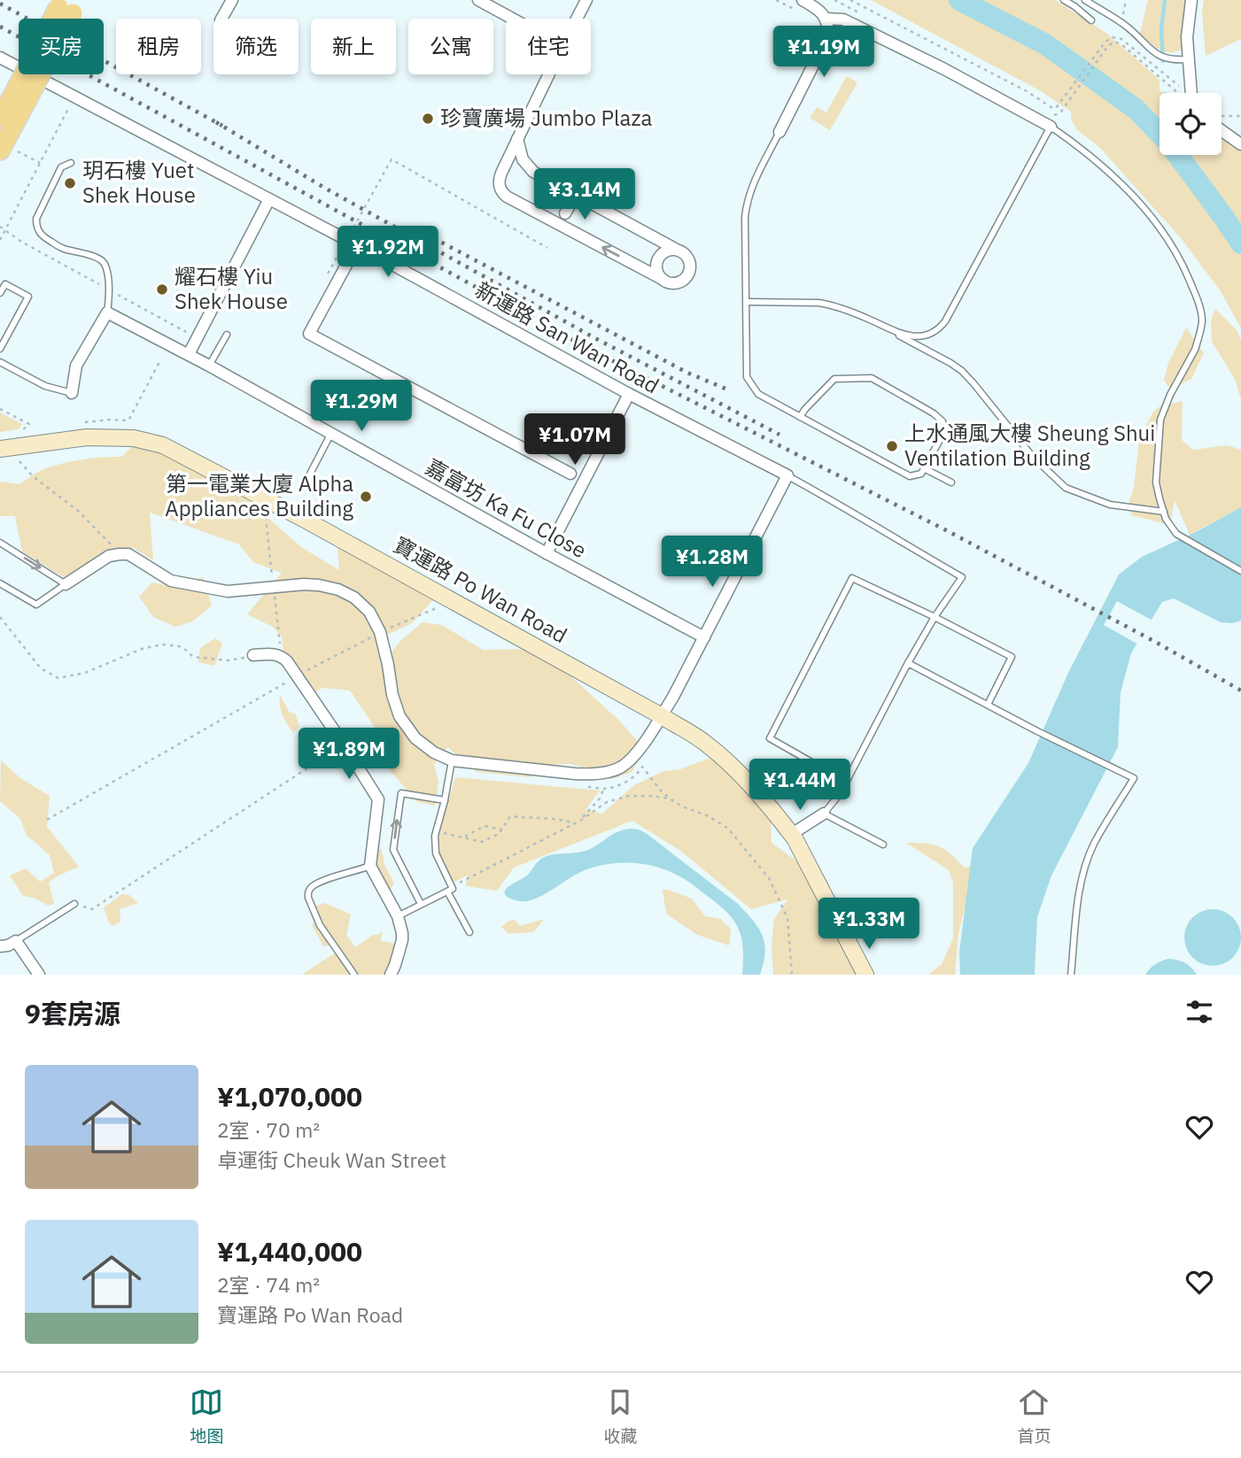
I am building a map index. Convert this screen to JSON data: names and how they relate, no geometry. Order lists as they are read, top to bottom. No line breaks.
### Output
{"streets":{"street":["新運路 San Wan Road","嘉富坊 Ka Fu Close","寶運路 Po Wan Road"]},"places":["珍寶廣場 Jumbo Plaza","玥石樓 Yuet Shek House","耀石樓 Yiu Shek House","上水通風大樓 Sheung Shui Ventilation Building","第一電業大廈 Alpha Appliances Building"],"page":{"chip":["买房","租房","筛选","新上","公寓","住宅"],"price":["¥1.19M","¥3.14M","¥1.92M","¥1.29M","¥1.07M","¥1.28M","¥1.89M","¥1.44M","¥1.33M"],"heading":"9套房源","list":[{"name":"¥1,070,000","note":"2室 · 70 m² · 卓運街 Cheuk Wan Street"},{"name":"¥1,440,000","note":"2室 · 74 m² · 寶運路 Po Wan Road"}],"tabs":["地图","收藏","首页"]}}
